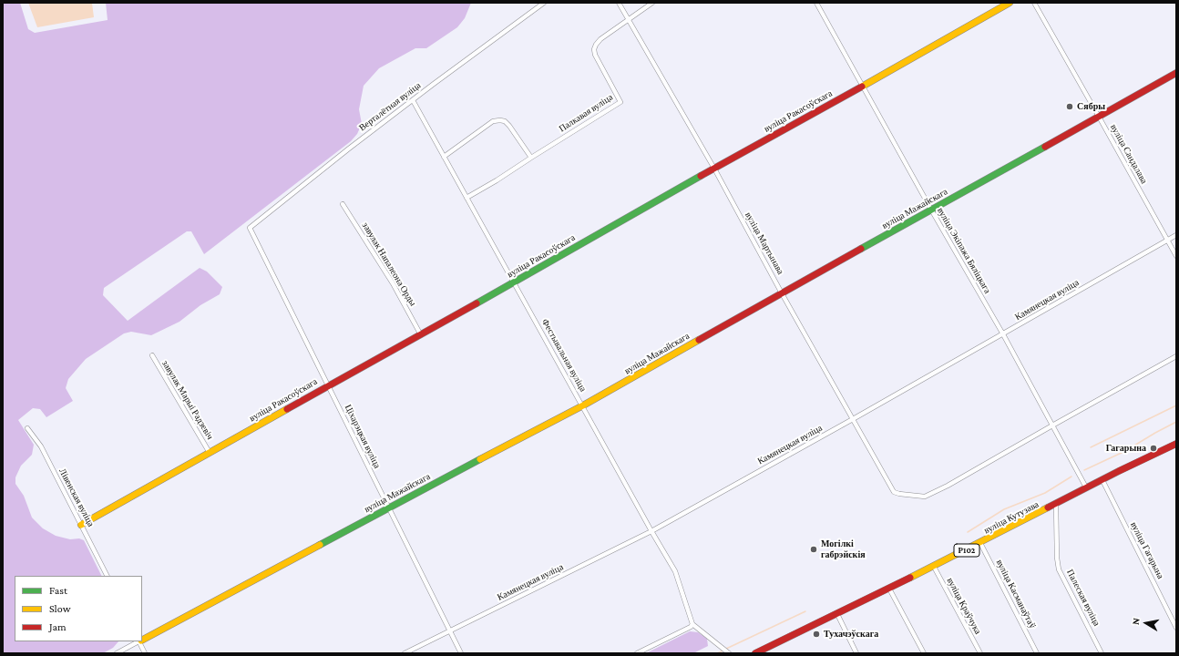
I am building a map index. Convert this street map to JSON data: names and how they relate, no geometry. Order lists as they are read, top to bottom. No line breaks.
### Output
{"streets":{"street":["Верталётная вуліца","вуліца Ракасоўскага","Палкавая вуліца","вуліца Сандалава","вуліца Мажайскага","вуліца Мартынава","вуліца Экіпажа Бяліцкага","завулак Напалеона Орды","Камянецкая вуліца","Фестывальная вуліца","завулак Марыі Радзевіч","Ціхарэцкая вуліца","Лівенская вуліца","вуліца Кутузава","Р102","вуліца Гагарына","вуліца Касманаўтаў","Палеская вуліца","вуліца Краўчука"]},"crossings":[["Верталётная вуліца","Фестывальная вуліца"],["Верталётная вуліца","Ціхарэцкая вуліца"],["вуліца Ракасоўскага","вуліца Мартынава"],["вуліца Ракасоўскага","вуліца Экіпажа Бяліцкага"],["вуліца Ракасоўскага","завулак Напалеона Орды"],["вуліца Ракасоўскага","Фестывальная вуліца"],["вуліца Ракасоўскага","завулак Марыі Радзевіч"],["вуліца Ракасоўскага","Ціхарэцкая вуліца"],["вуліца Ракасоўскага","Лівенская вуліца"],["Палкавая вуліца","вуліца Мартынава"],["Палкавая вуліца","Фестывальная вуліца"],["вуліца Сандалава","вуліца Мажайскага"],["вуліца Сандалава","Камянецкая вуліца"],["вуліца Мажайскага","вуліца Мартынава"],["вуліца Мажайскага","вуліца Экіпажа Бяліцкага"],["вуліца Мажайскага","Фестывальная вуліца"],["вуліца Мажайскага","Ціхарэцкая вуліца"],["вуліца Мартынава","вуліца Экіпажа Бяліцкага"],["вуліца Мартынава","Камянецкая вуліца"],["вуліца Экіпажа Бяліцкага","Камянецкая вуліца"],["вуліца Экіпажа Бяліцкага","вуліца Кутузава"],["Камянецкая вуліца","Фестывальная вуліца"],["Камянецкая вуліца","Ціхарэцкая вуліца"],["вуліца Кутузава","вуліца Гагарына"],["вуліца Кутузава","вуліца Касманаўтаў"],["вуліца Кутузава","Палеская вуліца"],["вуліца Кутузава","вуліца Краўчука"]],"places":["Сябры","Гагарына","Могілкі габрэйскія","Тухачэўскага"],"legend":["Fast","Slow","Jam"],"north":"left"}
